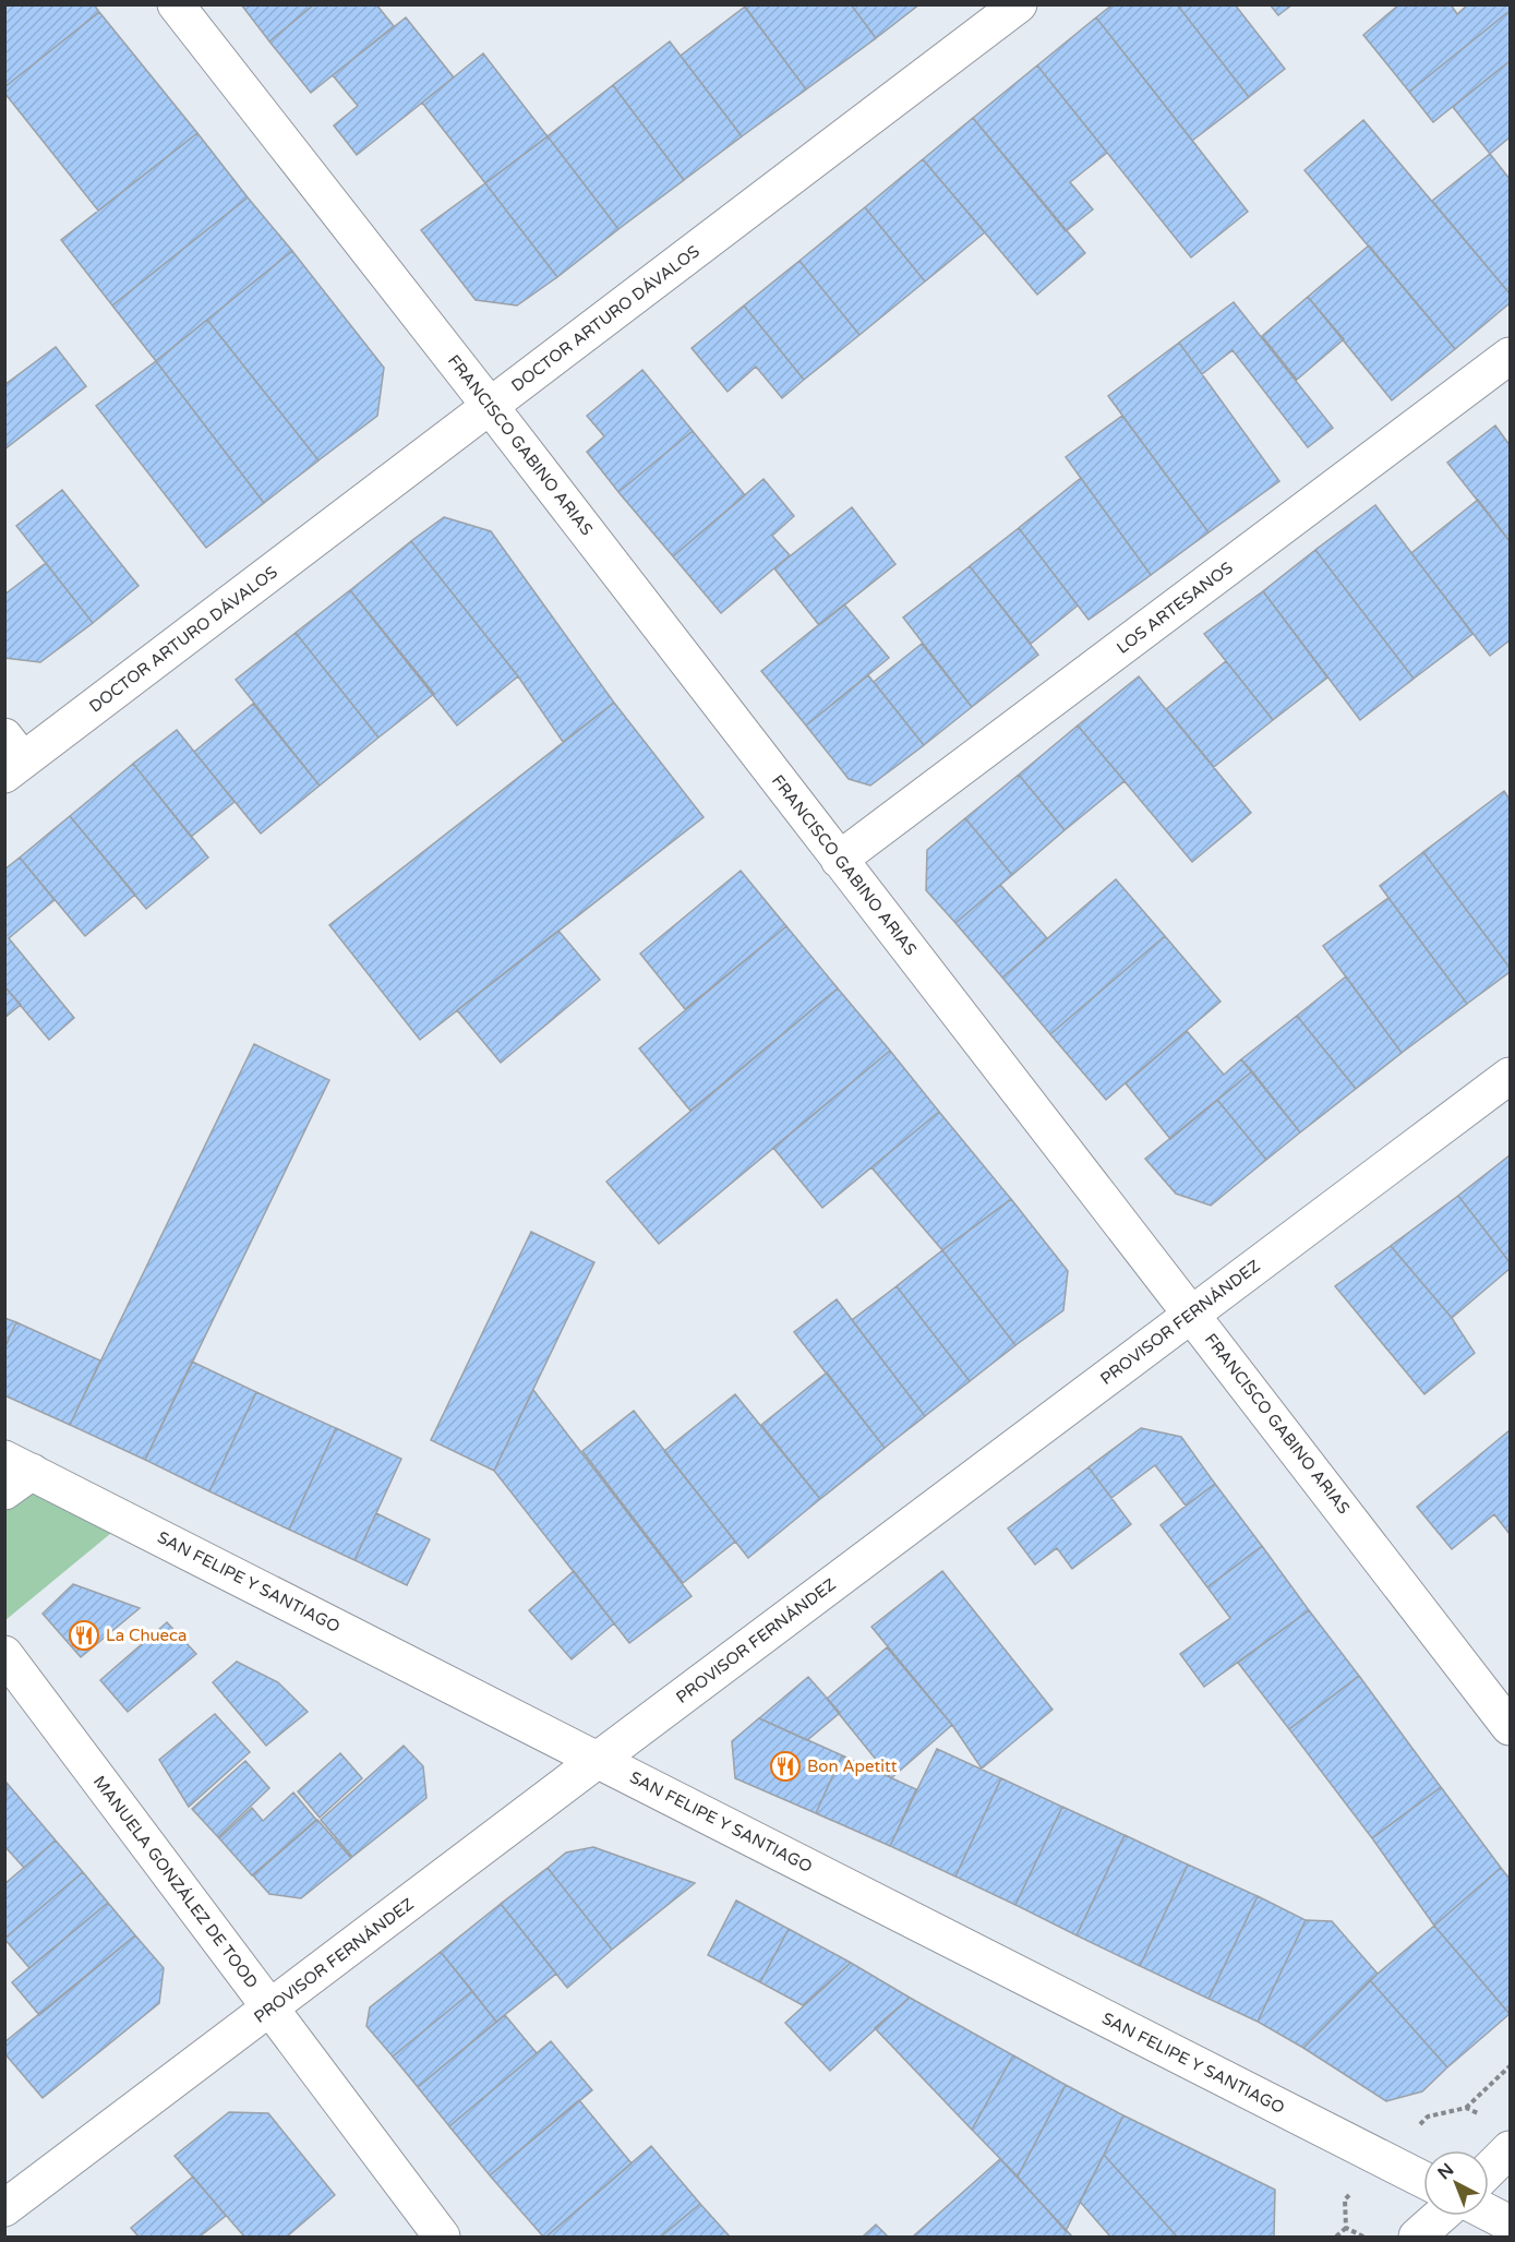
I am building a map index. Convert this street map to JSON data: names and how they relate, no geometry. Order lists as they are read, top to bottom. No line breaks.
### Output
{"streets":{"street":["DOCTOR ARTURO DÁVALOS","FRANCISCO GABINO ARIAS","LOS ARTESANOS","PROVISOR FERNÁNDEZ","SAN FELIPE Y SANTIAGO","MANUELA GONZÁLEZ DE TOOD"]},"crossings":[["DOCTOR ARTURO DÁVALOS","FRANCISCO GABINO ARIAS"],["FRANCISCO GABINO ARIAS","LOS ARTESANOS"],["FRANCISCO GABINO ARIAS","PROVISOR FERNÁNDEZ"],["PROVISOR FERNÁNDEZ","SAN FELIPE Y SANTIAGO"],["PROVISOR FERNÁNDEZ","MANUELA GONZÁLEZ DE TOOD"]],"places":{"restaurant":["La Chueca","Bon Apetitt"]},"north":"top left"}
